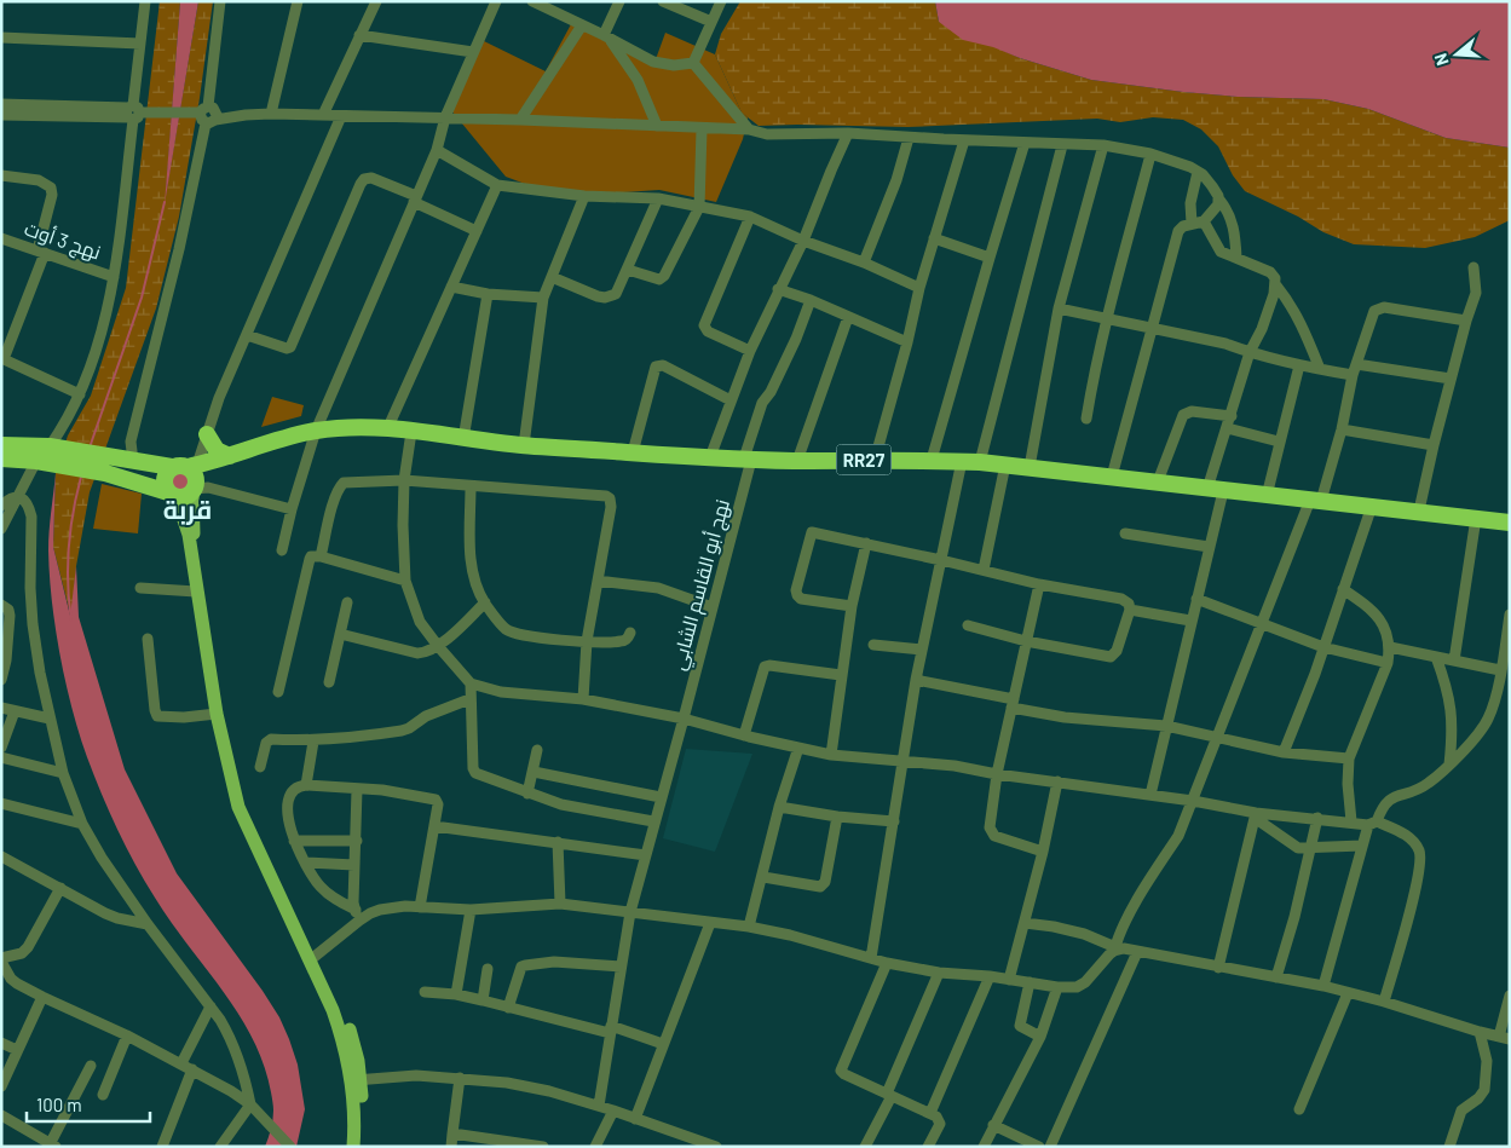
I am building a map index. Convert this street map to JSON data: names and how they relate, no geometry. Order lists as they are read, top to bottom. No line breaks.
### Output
{"streets":{"highway":["RR27"],"street":["نهج 3 أوت","نهج أبو القاسم الشابي"]},"crossings":[["RR27","نهج أبو القاسم الشابي"]],"districts":["قربة"],"scale_bar":"100 m","north":"left"}
